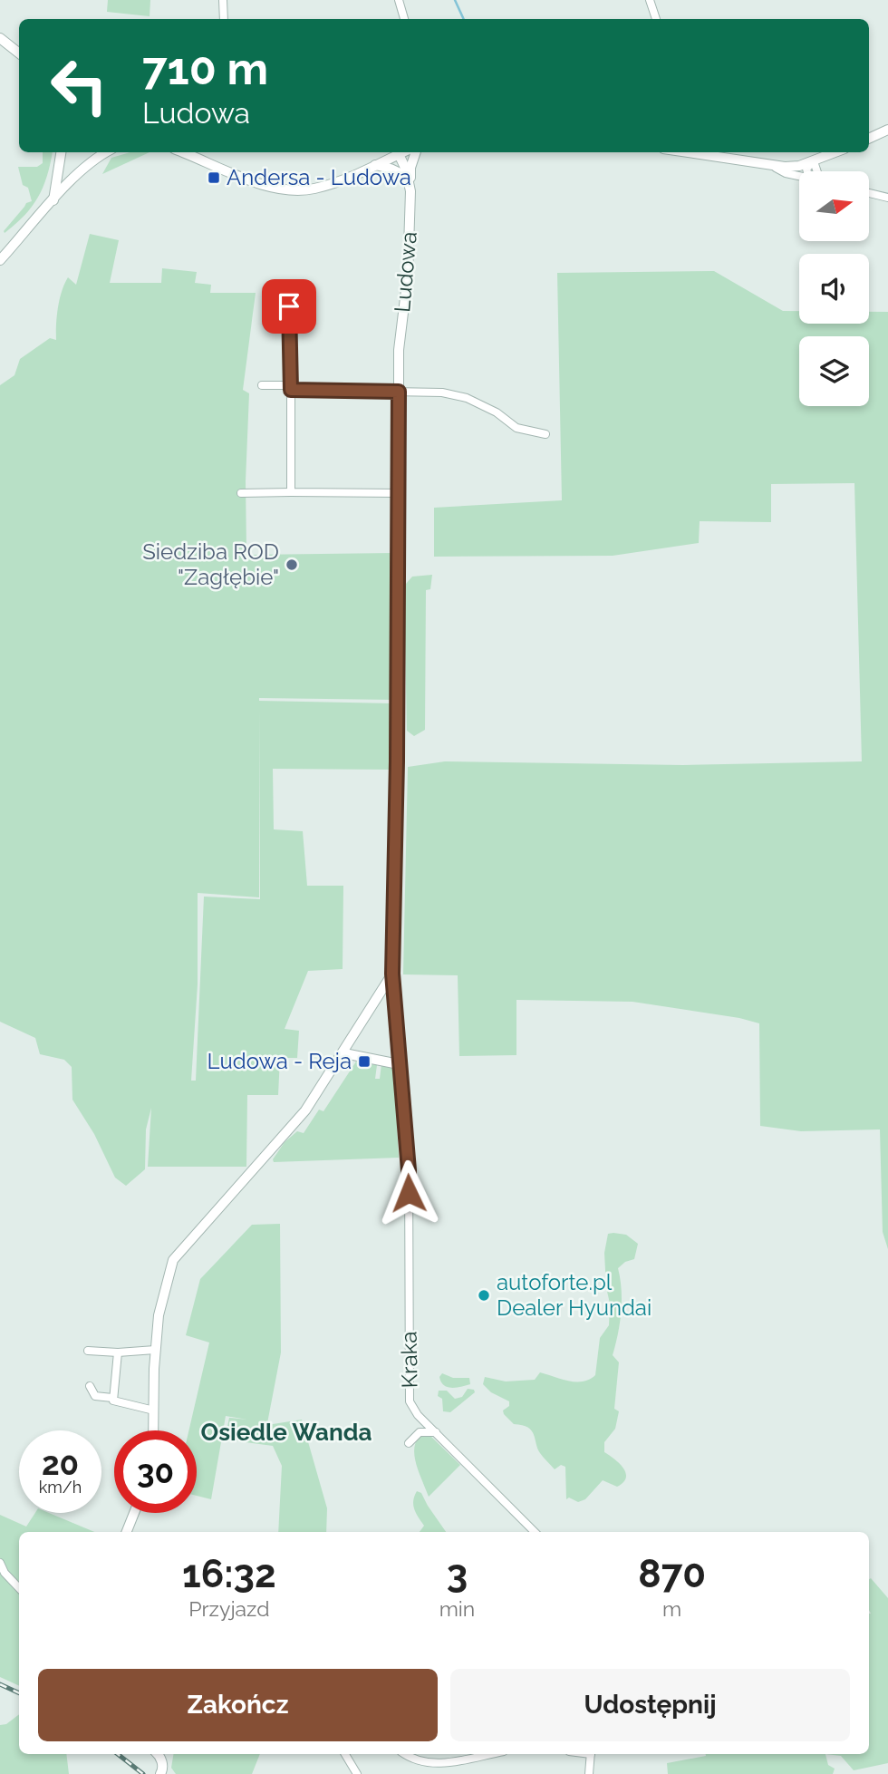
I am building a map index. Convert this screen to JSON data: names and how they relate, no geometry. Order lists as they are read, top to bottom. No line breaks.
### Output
{"streets":{"street":["Ludowa","Kraka"]},"crossings":[["Ludowa","Kraka"]],"districts":["Osiedle Wanda"],"places":{"transit":["Andersa - Ludowa","Ludowa - Reja"],"other":["Siedziba ROD \"Zagłębie\"","autoforte.pl Dealer Hyundai"]},"north":"right","page":{"turn":["710 m","Ludowa"],"speed":"20 km/h","limit":"30","eta":["16:32","Przyjazd","3","min","870","m"],"buttons":["Zakończ","Udostępnij"]}}
